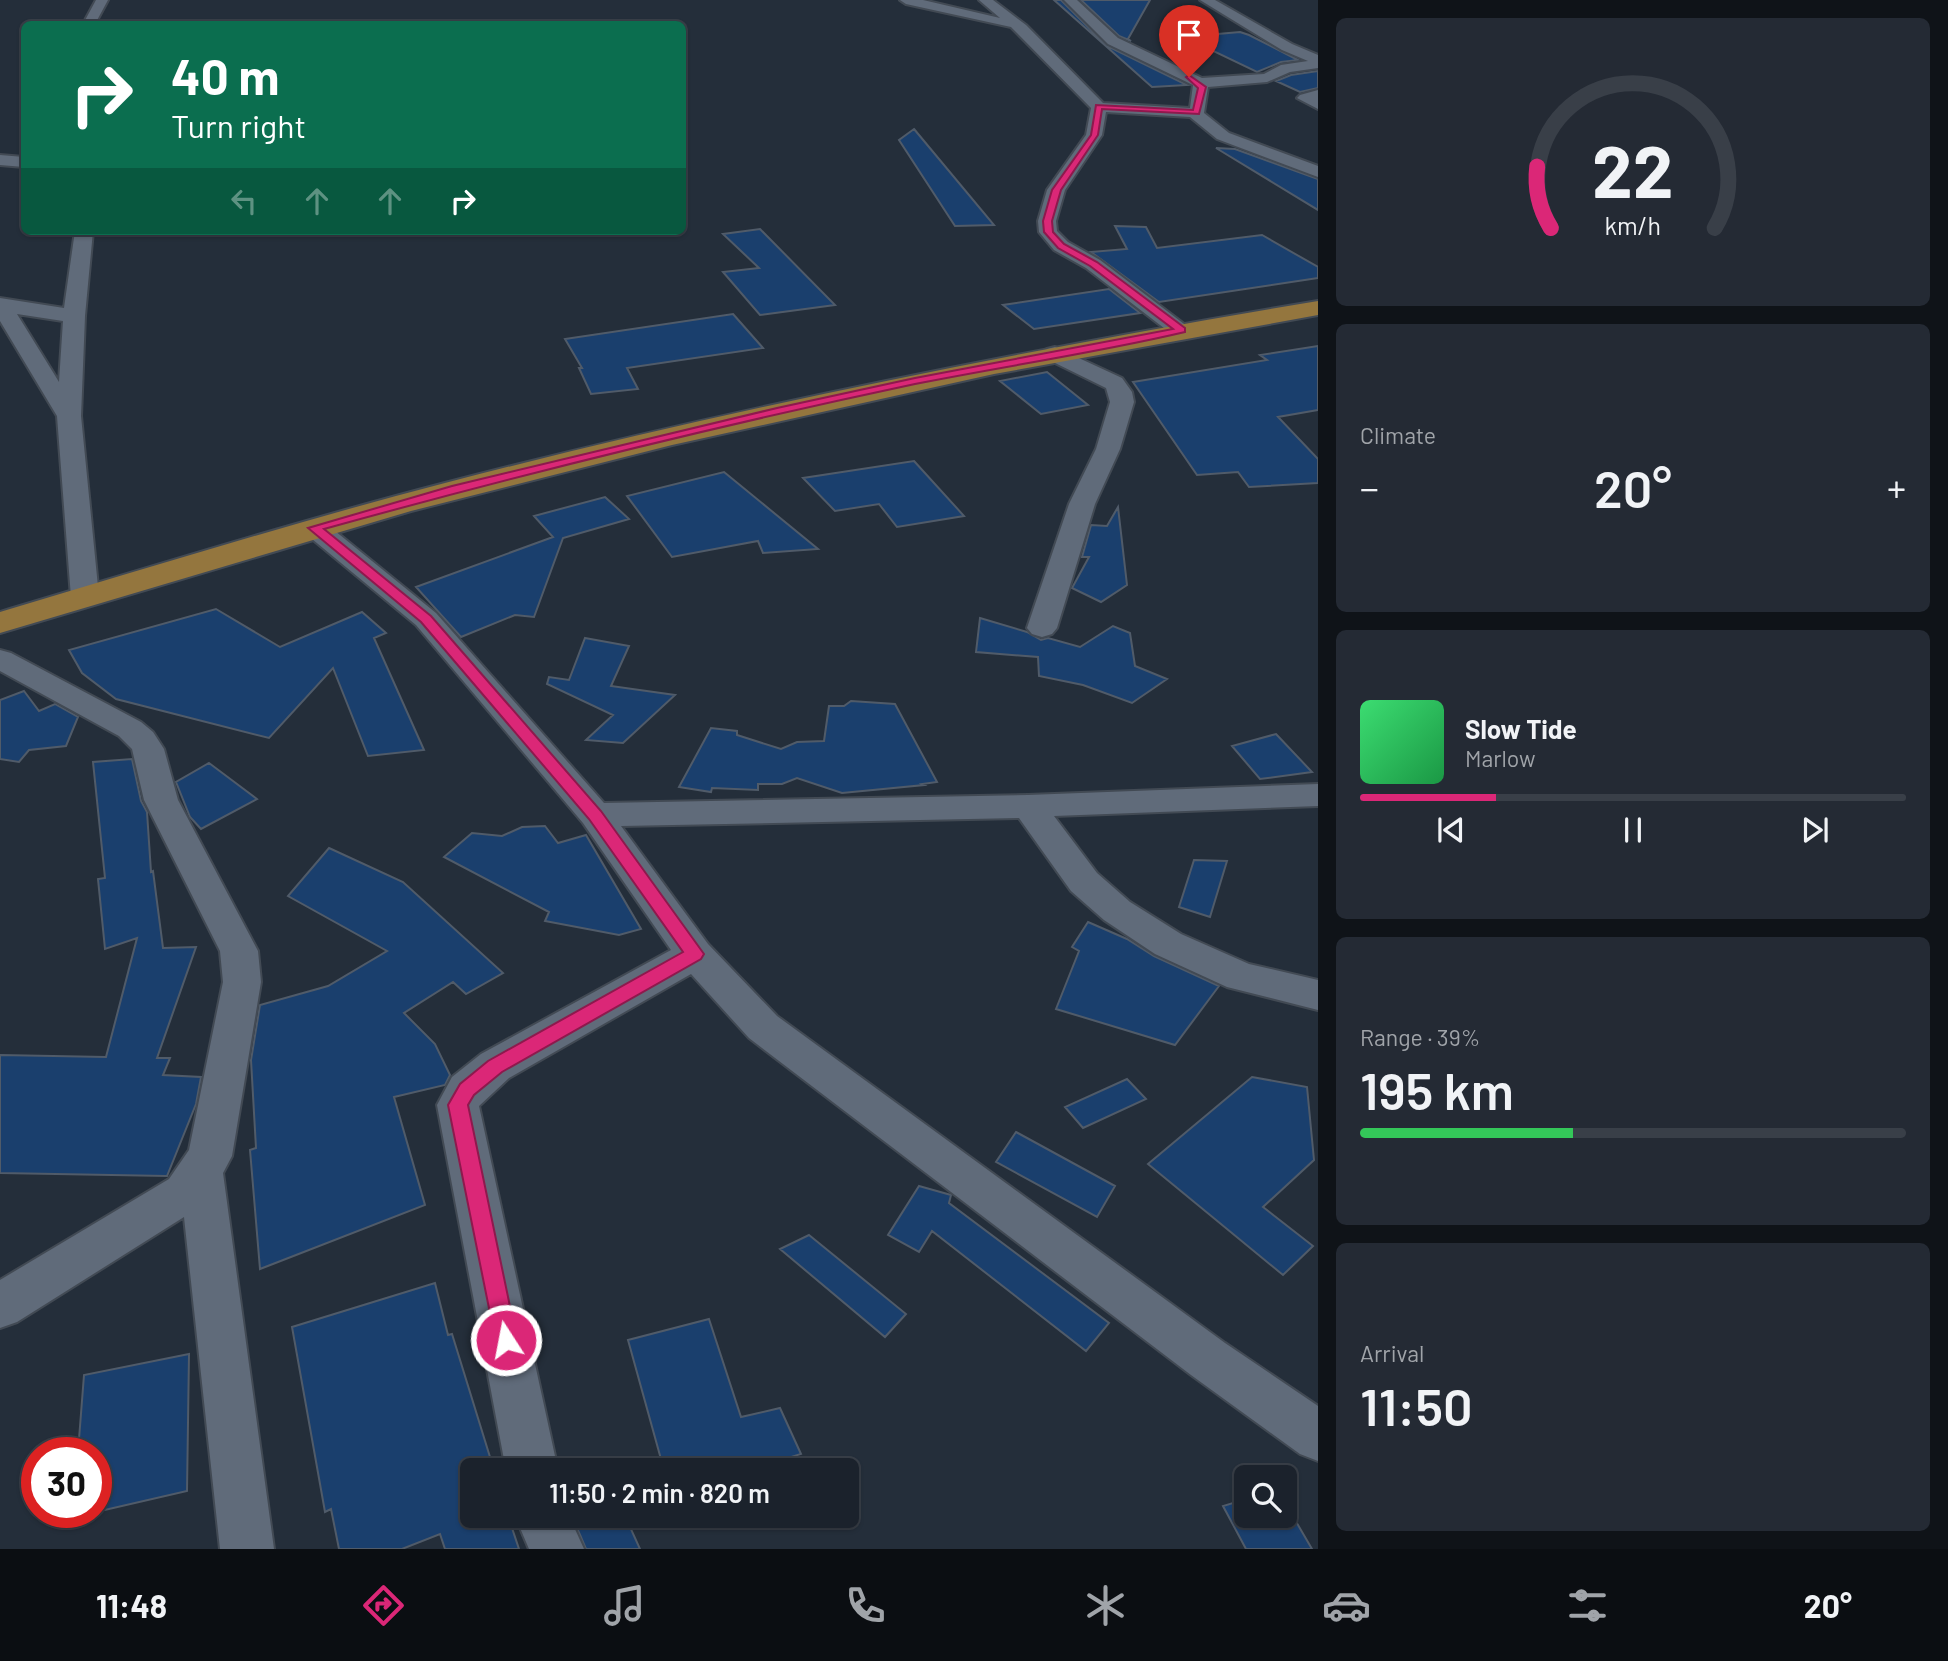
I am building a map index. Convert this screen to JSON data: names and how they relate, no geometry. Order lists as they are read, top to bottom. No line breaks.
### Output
{"page":{"turn":["40 m","Turn right"],"tile":["Climate",["Range · 39%","195 km"],["Arrival","11:50"]],"heat":["−","20°","+"],"song":["Slow Tide","Marlow"],"limit":"30","trip":"11:50 · 2 min · 820 m","tabs":["11:48","20°"],"gauge":["22","km/h"]}}
